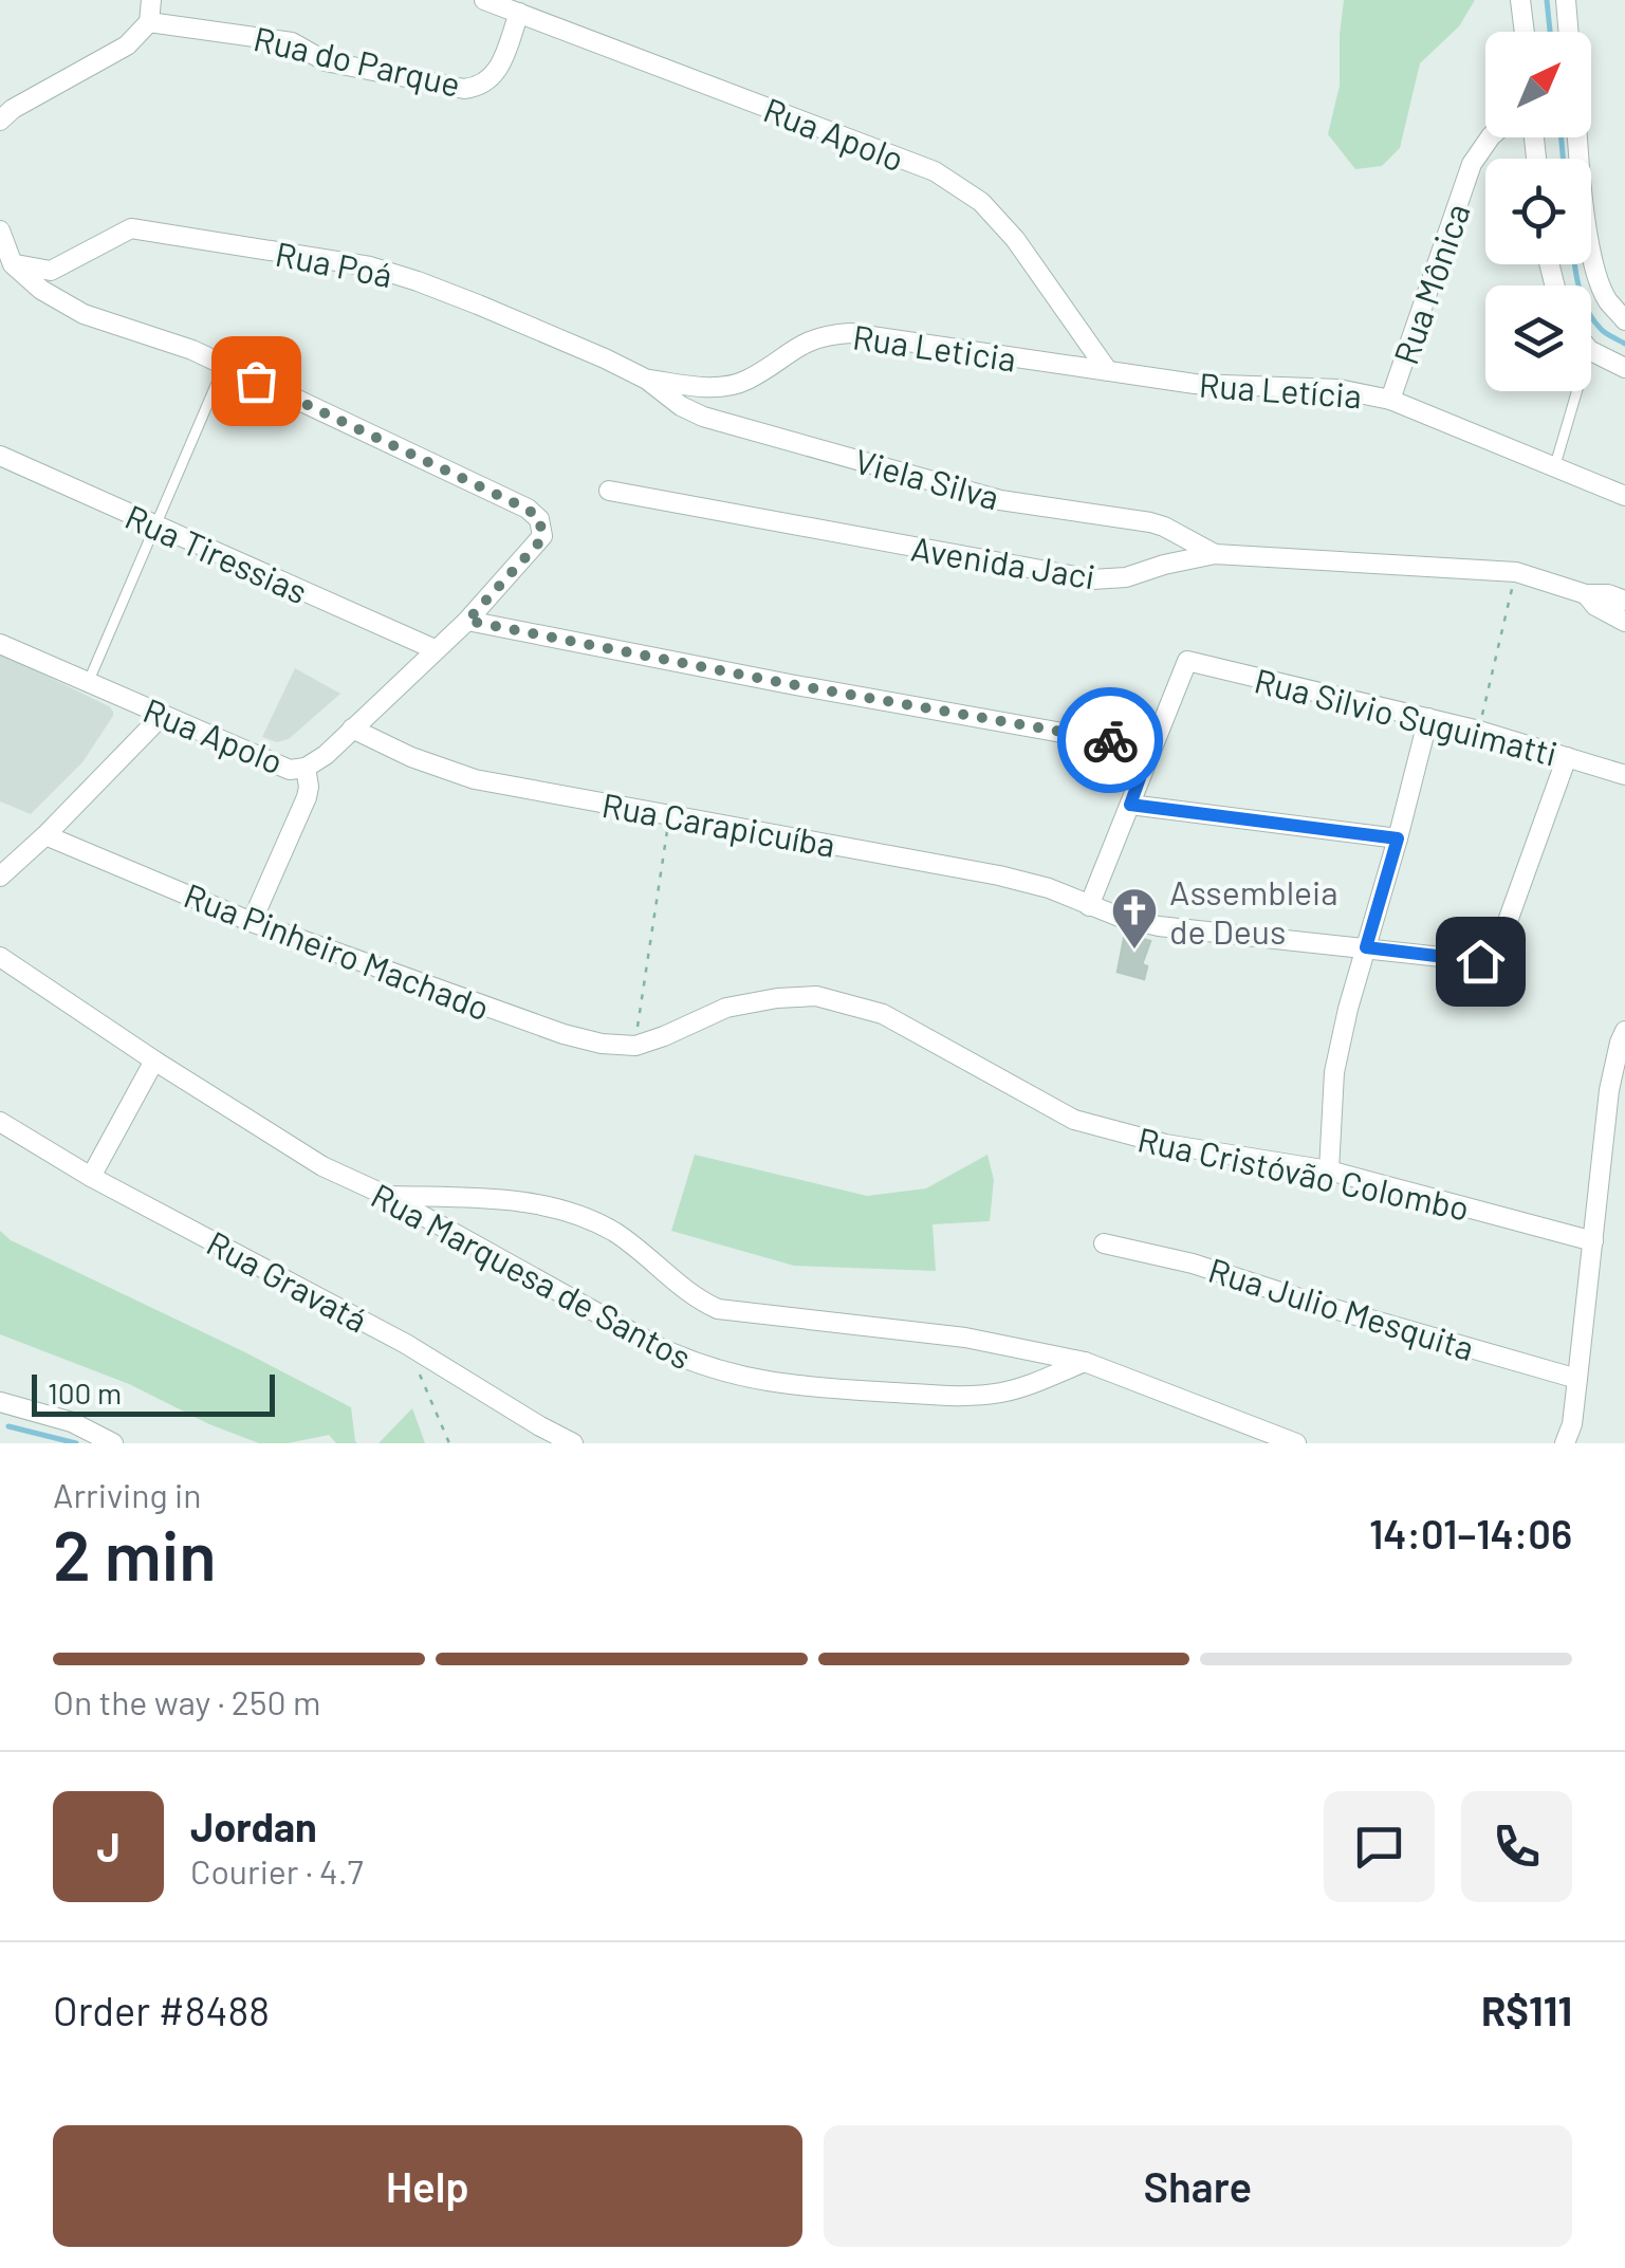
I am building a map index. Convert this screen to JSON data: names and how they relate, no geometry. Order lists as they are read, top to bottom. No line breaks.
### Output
{"streets":{"street":["Rua do Parque","Rua Apolo","Rua Poá","Rua Mônica","Rua Leticia","Rua Letícia","Viela Silva","Rua Tiressias","Avenida Jaci","Rua Silvio Suguimatti","Rua Carapicuíba","Rua Pinheiro Machado","Rua Cristóvão Colombo","Rua Marquesa de Santos","Rua Gravatá","Rua Julio Mesquita"]},"crossings":[["Rua do Parque","Rua Apolo"],["Rua Apolo","Rua Leticia"],["Rua Apolo","Rua Letícia"],["Rua Apolo","Rua Tiressias"],["Rua Apolo","Rua Carapicuíba"],["Rua Poá","Rua Leticia"],["Rua Poá","Viela Silva"],["Rua Mônica","Rua Letícia"],["Rua Leticia","Rua Letícia"],["Rua Leticia","Viela Silva"],["Viela Silva","Avenida Jaci"],["Rua Silvio Suguimatti","Rua Carapicuíba"],["Rua Pinheiro Machado","Rua Cristóvão Colombo"]],"places":{"church":["Assembleia de Deus"]},"scale_bar":"100 m","north":"top right","page":{"scale":"100 m","heading":["2 min","Arriving in","14:01–14:06"],"panel":["Jordan","Courier · 4.7","Order #8488","R$111"],"bar":"On the way · 250 m","round":"J","buttons":["Help","Share"]}}
